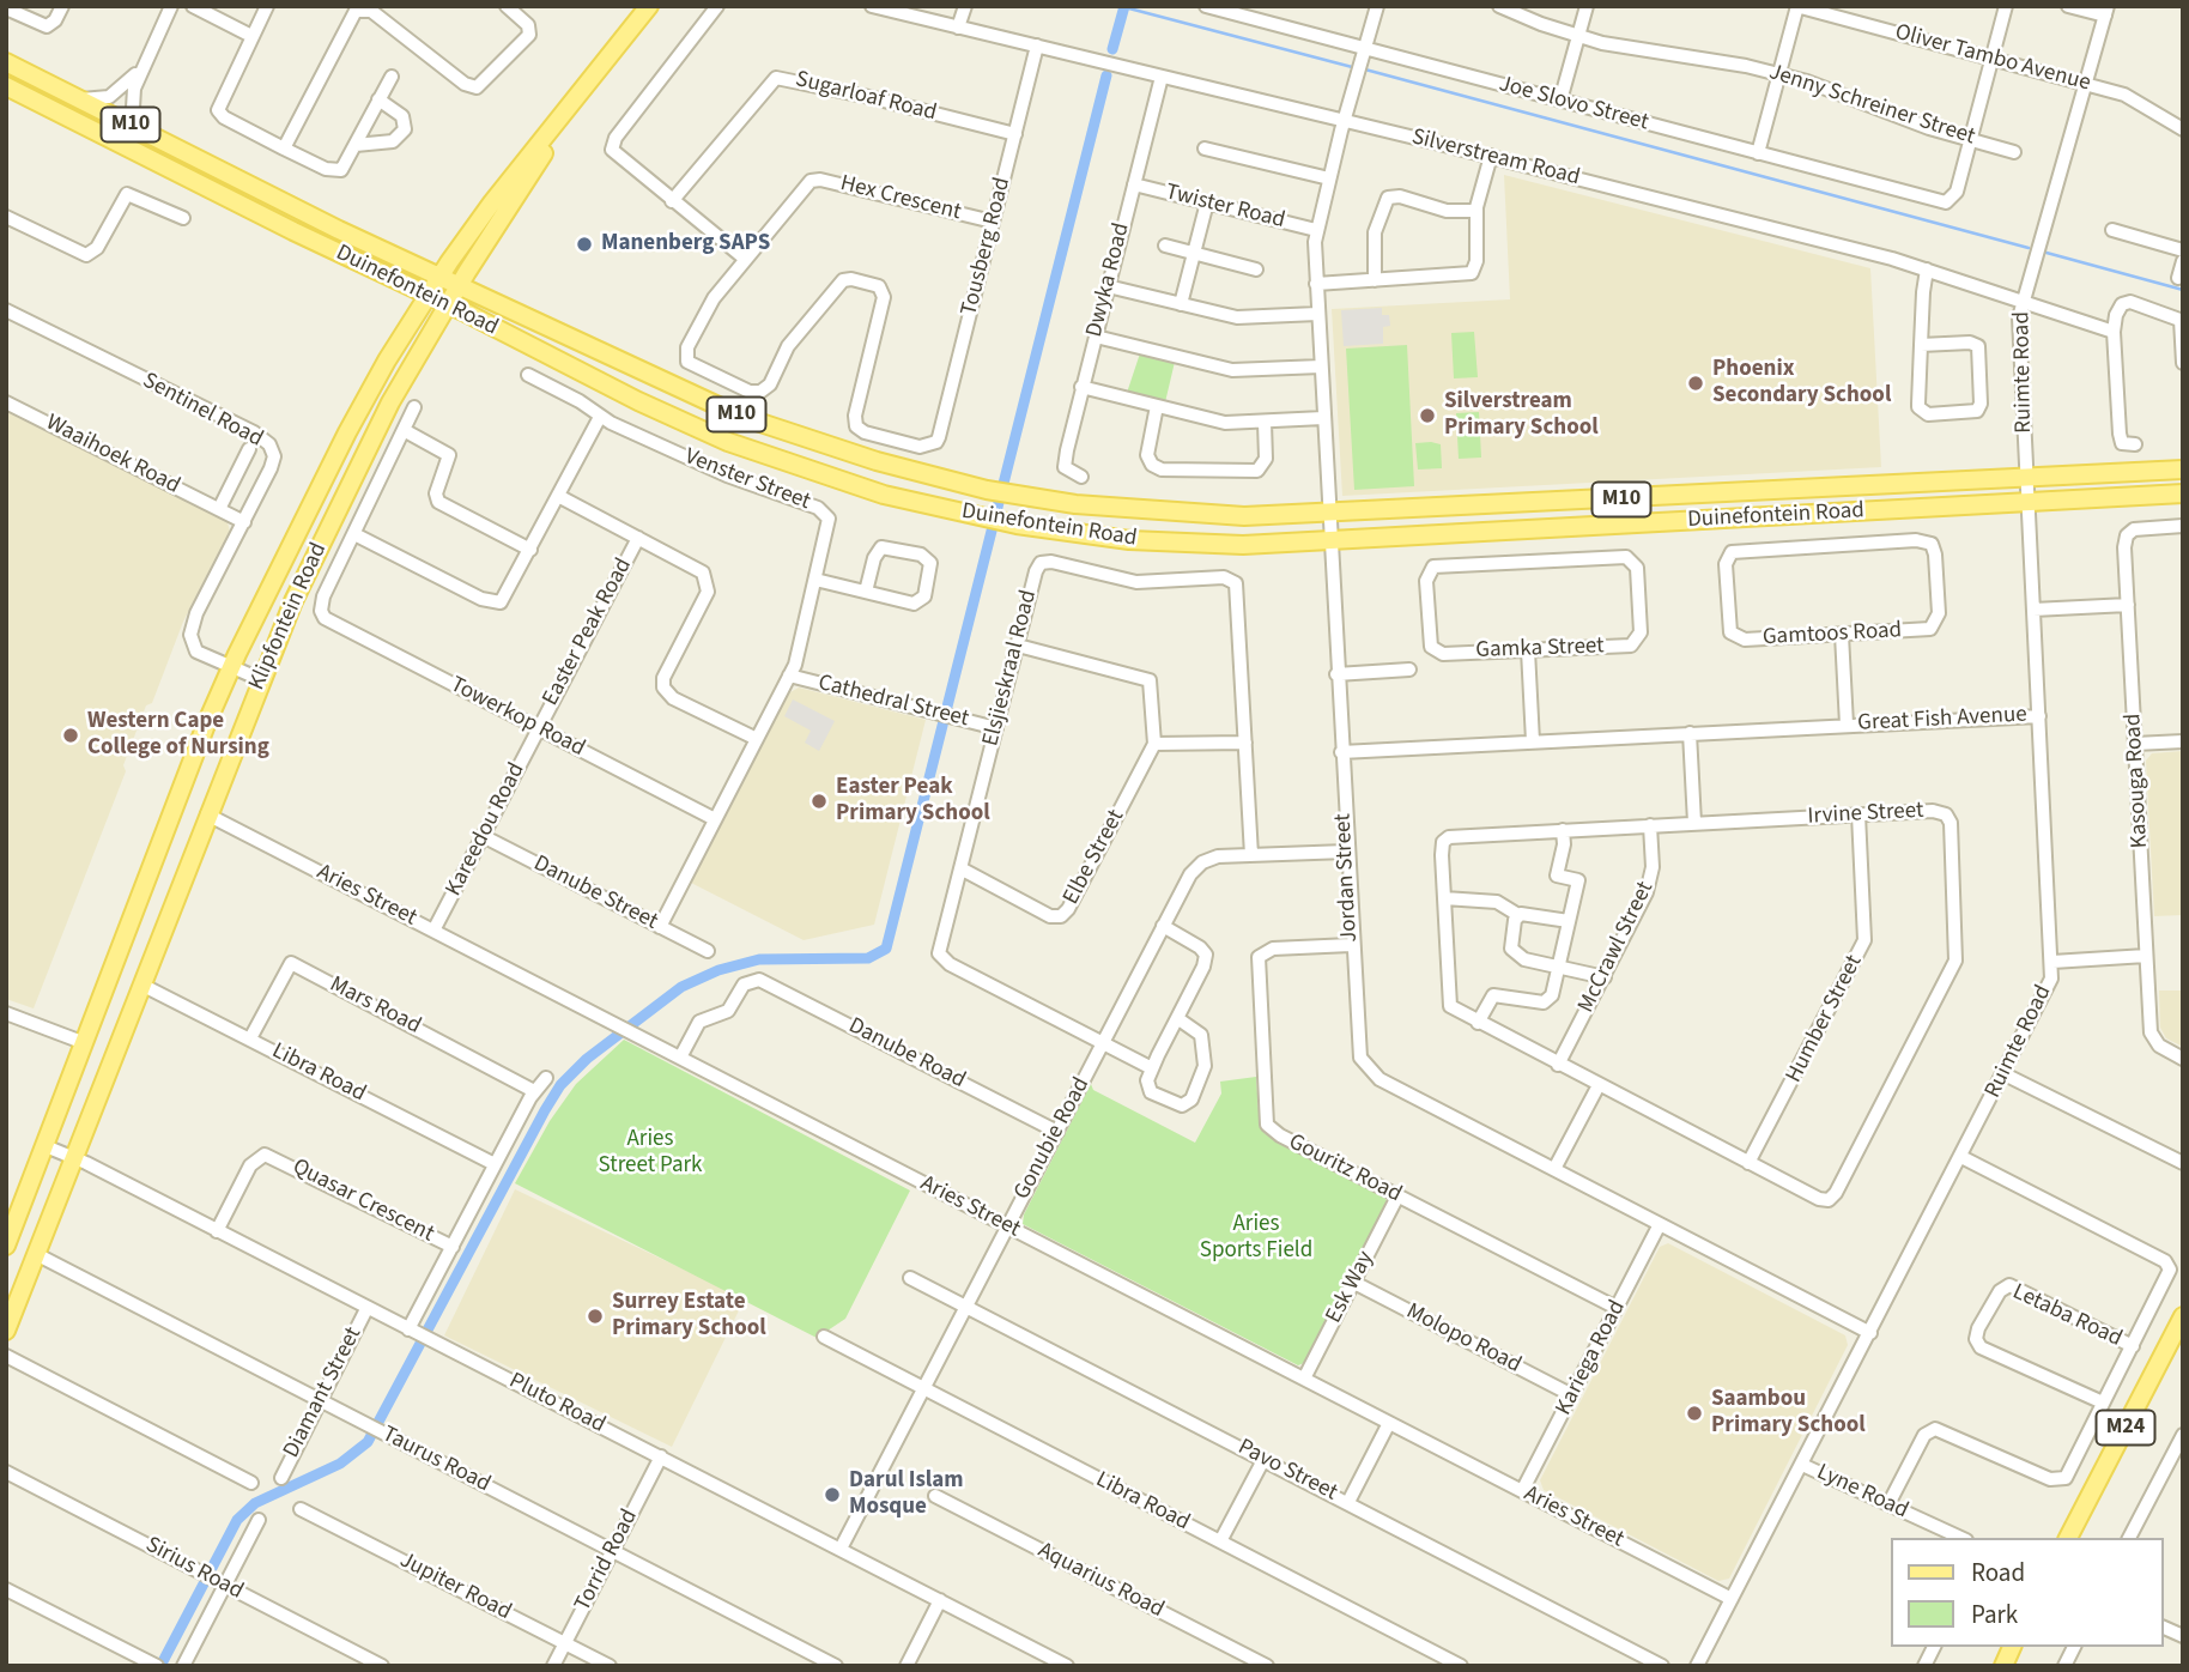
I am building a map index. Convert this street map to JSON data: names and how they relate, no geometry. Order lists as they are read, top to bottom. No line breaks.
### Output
{"streets":{"main road":["M10","Duinefontein Road","Klipfontein Road","M24"],"street":["Oliver Tambo Avenue","Sugarloaf Road","Joe Slovo Street","Jenny Schreiner Street","Silverstream Road","Hex Crescent","Twister Road","Tousberg Road","Dwyka Road","Ruimte Road","Sentinel Road","Waaihoek Road","Venster Street","Easter Peak Road","Gamtoos Road","Gamka Street","Elsjieskraal Road","Cathedral Street","Towerkop Road","Great Fish Avenue","Kasouga Road","Irvine Street","Kareedou Road","Elbe Street","Jordan Street","Danube Street","Aries Street","McCrawl Street","Mars Road","Humber Street","Danube Road","Libra Road","Gonubie Road","Gouritz Road","Quasar Crescent","Esk Way","Letaba Road","Molopo Road","Kariega Road","Diamant Street","Pluto Road","Taurus Road","Pavo Street","Lyne Road","Torrid Road","Sirius Road","Aquarius Road","Jupiter Road"]},"crossings":[["Oliver Tambo Avenue","Ruimte Road"],["Sugarloaf Road","Tousberg Road"],["Joe Slovo Street","Jenny Schreiner Street"],["Joe Slovo Street","Jordan Street"],["Silverstream Road","Tousberg Road"],["Silverstream Road","Dwyka Road"],["Silverstream Road","Ruimte Road"],["Silverstream Road","Jordan Street"],["Hex Crescent","Tousberg Road"],["Twister Road","Dwyka Road"],["Twister Road","Jordan Street"],["Duinefontein Road","Ruimte Road"],["Duinefontein Road","Klipfontein Road"],["Duinefontein Road","Jordan Street"],["Ruimte Road","Great Fish Avenue"],["Ruimte Road","Jordan Street"],["Ruimte Road","Aries Street"],["Ruimte Road","Letaba Road"],["Ruimte Road","Lyne Road"],["Sentinel Road","Waaihoek Road"],["Sentinel Road","Klipfontein Road"],["Venster Street","Cathedral Street"],["Venster Street","Towerkop Road"],["Venster Street","Danube Street"],["Klipfontein Road","Aries Street"],["Klipfontein Road","Libra Road"],["Klipfontein Road","Pluto Road"],["Klipfontein Road","Taurus Road"],["Easter Peak Road","Towerkop Road"],["Easter Peak Road","Kareedou Road"],["Gamtoos Road","Great Fish Avenue"],["Elsjieskraal Road","Cathedral Street"],["Elsjieskraal Road","Elbe Street"],["Elsjieskraal Road","Gonubie Road"],["Towerkop Road","Kareedou Road"],["Great Fish Avenue","Jordan Street"],["Irvine Street","McCrawl Street"],["Irvine Street","Humber Street"],["Kareedou Road","Danube Street"],["Kareedou Road","Aries Street"],["Jordan Street","Gonubie Road"],["Jordan Street","Gouritz Road"],["Jordan Street","Kariega Road"],["Aries Street","Danube Road"],["Aries Street","Gonubie Road"],["Aries Street","Esk Way"],["Aries Street","Kariega Road"],["Mars Road","Libra Road"],["Mars Road","Quasar Crescent"],["Danube Road","Gonubie Road"],["Libra Road","Gonubie Road"],["Libra Road","Quasar Crescent"],["Gonubie Road","Pluto Road"],["Gonubie Road","Pavo Street"],["Gouritz Road","Esk Way"],["Gouritz Road","Kariega Road"],["Quasar Crescent","Pluto Road"],["Esk Way","Molopo Road"],["Letaba Road","Lyne Road"],["Molopo Road","Kariega Road"],["Diamant Street","Pluto Road"],["Diamant Street","Taurus Road"],["Pluto Road","Torrid Road"],["Taurus Road","Torrid Road"],["Torrid Road","Jupiter Road"]],"parks":["Aries Street Park","Aries Sports Field"],"places":["Manenberg SAPS","Phoenix Secondary School","Silverstream Primary School","Western Cape College of Nursing","Easter Peak Primary School","Surrey Estate Primary School","Saambou Primary School","Darul Islam Mosque"],"legend":["Road","Park"]}
